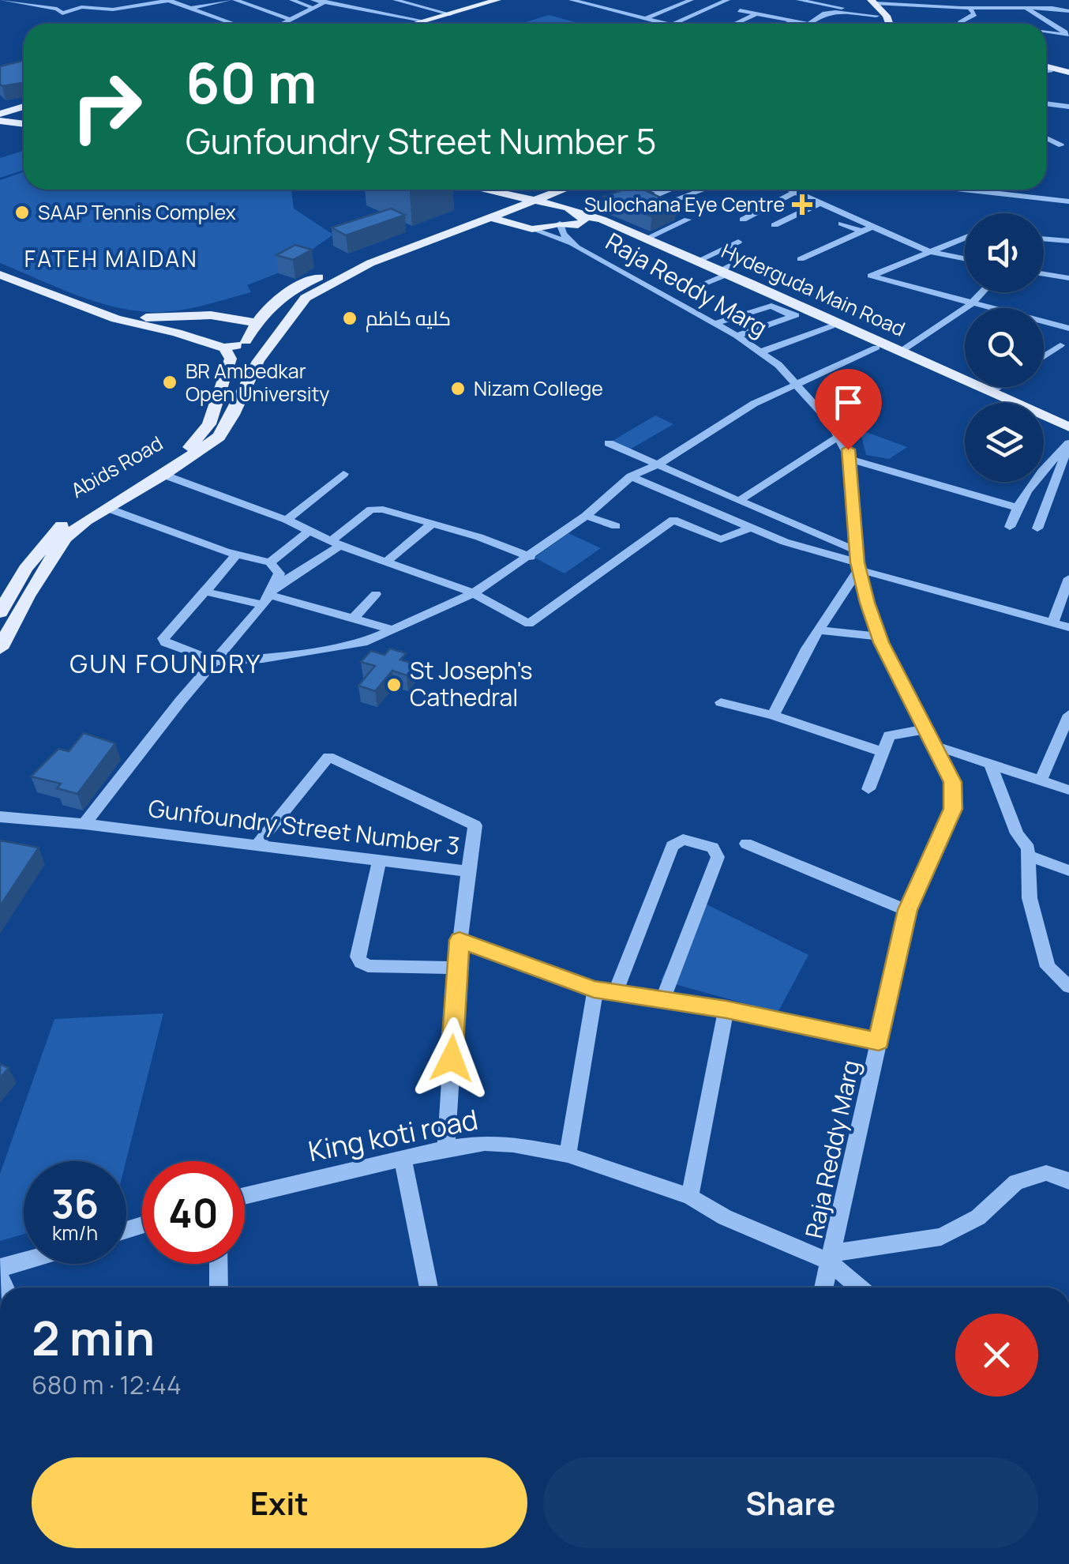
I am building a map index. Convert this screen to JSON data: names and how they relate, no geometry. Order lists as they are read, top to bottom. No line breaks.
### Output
{"streets":{"main road":["Hyderguda Main Road","Abids Road"],"street":["Raja Reddy Marg","Gunfoundry Street Number 3","King koti road"]},"crossings":[["Raja Reddy Marg","King koti road"],["Gunfoundry Street Number 3","King koti road"]],"districts":["FATEH MAIDAN","GUN FOUNDRY"],"places":{"health":["Sulochana Eye Centre"],"other":["SAAP Tennis Complex","كليه كاظم","BR Ambedkar Open University","Nizam College","St Joseph's Cathedral"]},"page":{"turn":["60 m","Gunfoundry Street Number 5"],"speed":"36 km/h","limit":"40","heading":["2 min","680 m · 12:44"],"buttons":["Exit","Share"]}}
